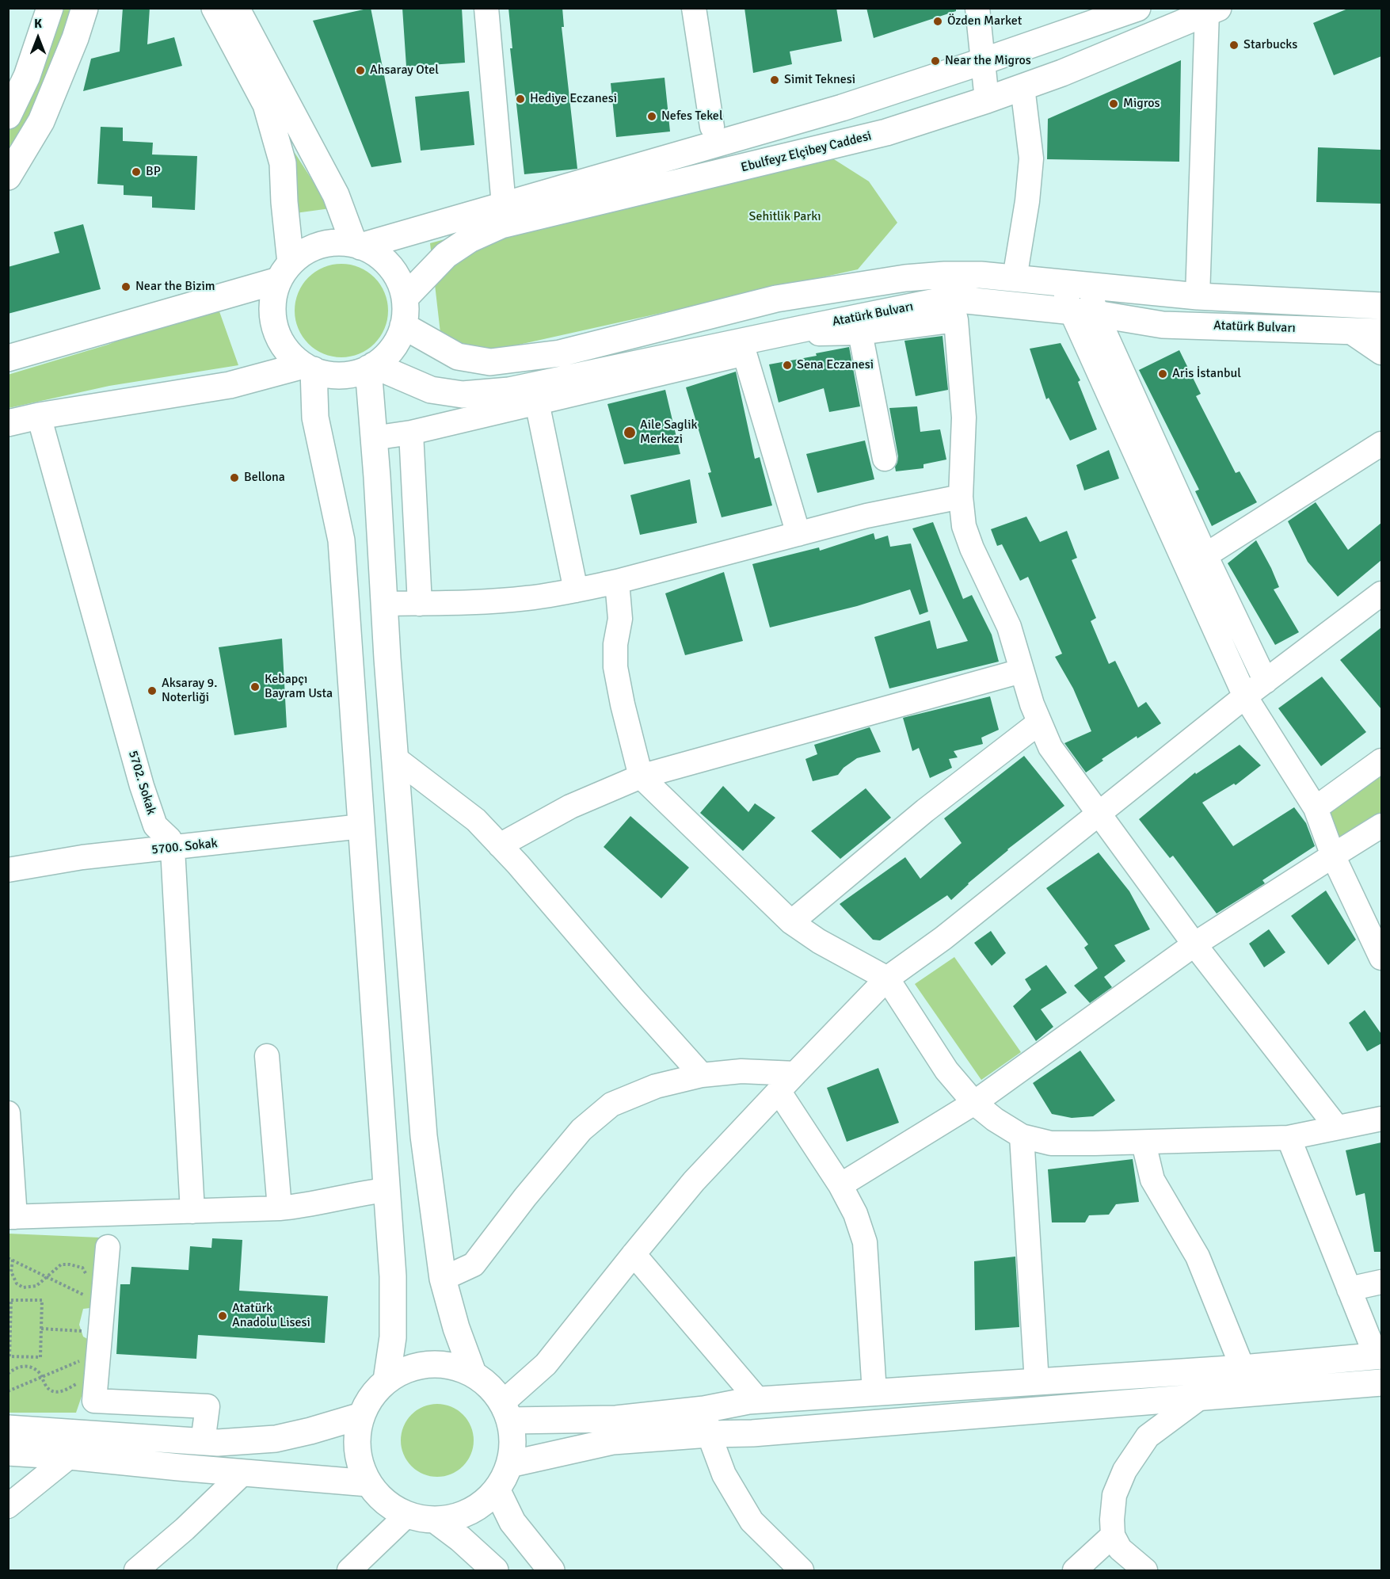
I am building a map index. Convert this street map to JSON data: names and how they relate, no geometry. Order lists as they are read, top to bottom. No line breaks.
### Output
{"streets":{"main road":["Ebulfeyz Elçibey Caddesi","Atatürk Bulvarı"],"street":["5702. Sokak","5700. Sokak"]},"crossings":[["Ebulfeyz Elçibey Caddesi","Atatürk Bulvarı"],["5702. Sokak","5700. Sokak"]],"parks":["Sehitlik Parkı"],"places":["Özden Market","Starbucks","Near the Migros","Ahsaray Otel","Simit Teknesi","Hediye Eczanesi","Migros","Nefes Tekel","BP","Near the Bizim","Sena Eczanesi","Aris İstanbul","Aile Saglik Merkezi","Bellona","Kebapçı Bayram Usta","Aksaray 9. Noterliği","Atatürk Anadolu Lisesi"],"north":"top"}
